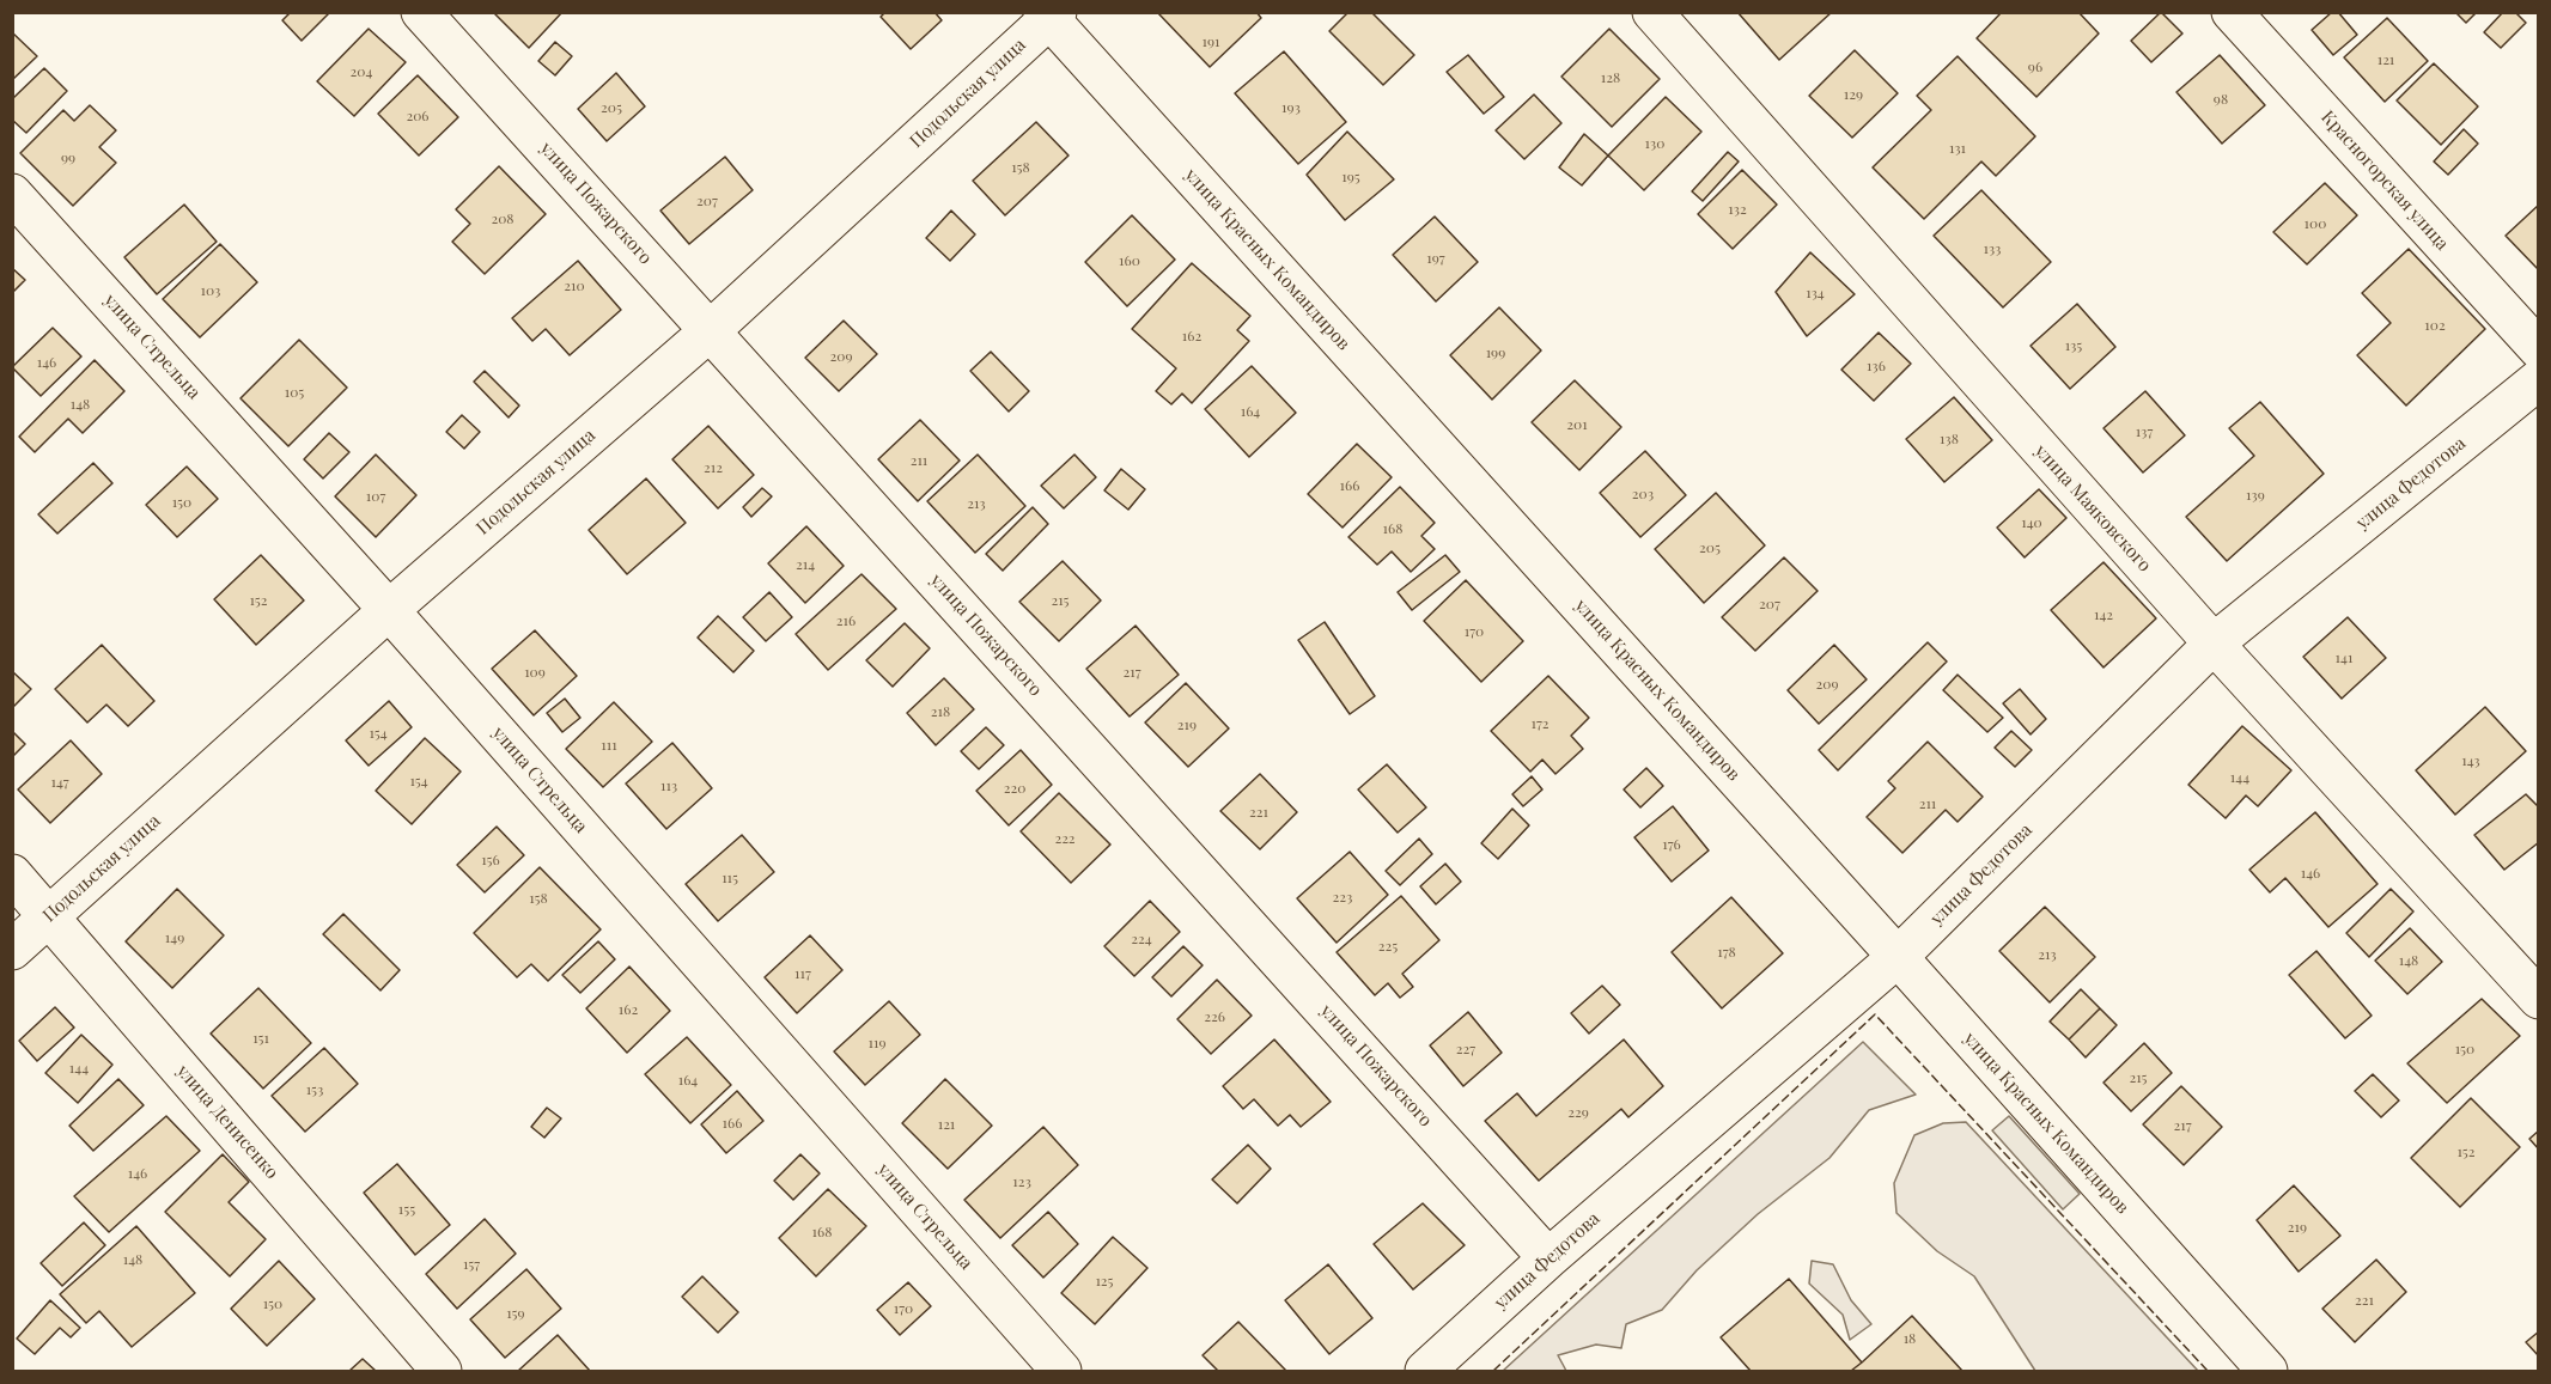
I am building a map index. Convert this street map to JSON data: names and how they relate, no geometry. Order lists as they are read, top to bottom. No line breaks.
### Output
{"streets":{"street":["Подольская улица","Красногорская улица","улица Пожарского","улица Красных Командиров","улица Стрельца","улица Федотова","улица Маяковского","улица Денисенко"]},"crossings":[["Подольская улица","улица Пожарского"],["Подольская улица","улица Красных Командиров"],["Подольская улица","улица Стрельца"],["Подольская улица","улица Денисенко"],["улица Пожарского","улица Федотова"],["улица Красных Командиров","улица Федотова"],["улица Федотова","улица Маяковского"]],"house_numbers":["191","121","96","204","128","129","98","205","193","206","130","131","99","158","195","207","132","208","100","133","197","160","210","103","134","102","162","135","199","209","146","136","105","148","164","201","137","138","211","212","166","203","139","107","150","213","140","168","205","214","152","215","207","142","216","170","141","109","217","209","218","172","219","154","111","143","144","154","147","113","220","211","221","222","176","156","146","115","223","158","149","224","225","178","213","148","117","162","226","151","119","227","150","144","215","164","153","229","166","121","217","152","146","123","155","219","168","148","157","125","221","150","170","159","18"]}
